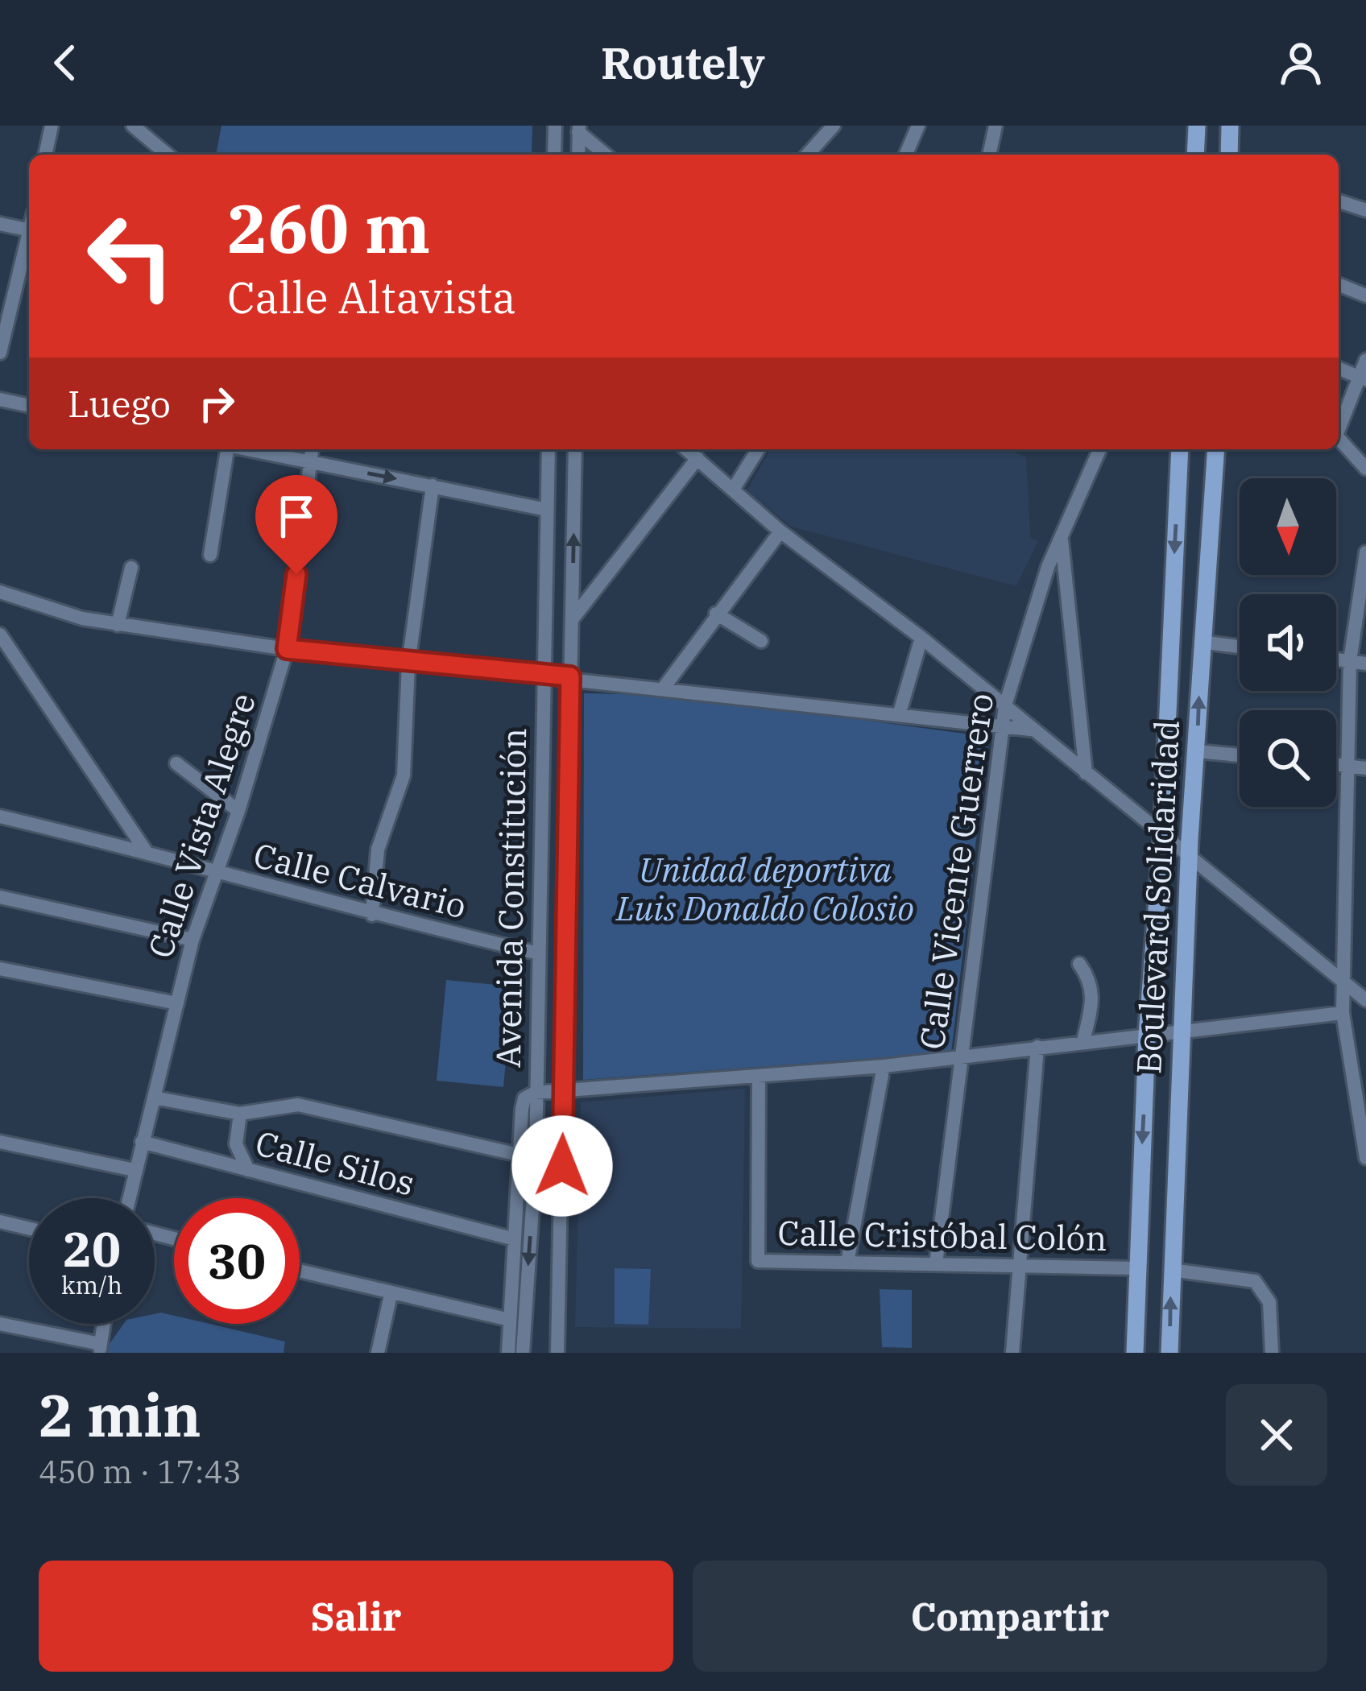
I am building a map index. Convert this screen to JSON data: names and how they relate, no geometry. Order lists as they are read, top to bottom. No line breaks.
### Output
{"streets":{"main road":["Boulevard Solidaridad"],"street":["Calle Vista Alegre","Calle Vicente Guerrero","Calle Calvario","Avenida Constitución","Calle Silos","Calle Cristóbal Colón"]},"crossings":[["Calle Vista Alegre","Calle Calvario"],["Calle Vista Alegre","Calle Silos"],["Calle Vicente Guerrero","Calle Cristóbal Colón"],["Calle Calvario","Avenida Constitución"],["Boulevard Solidaridad","Calle Cristóbal Colón"]],"parks":["Unidad deportiva Luis Donaldo Colosio"],"north":"bottom","page":{"header":"Routely","turn":["260 m","Calle Altavista"],"then":"Luego","speed":"20 km/h","limit":"30","heading":["2 min","450 m · 17:43"],"buttons":["Salir","Compartir"]}}
